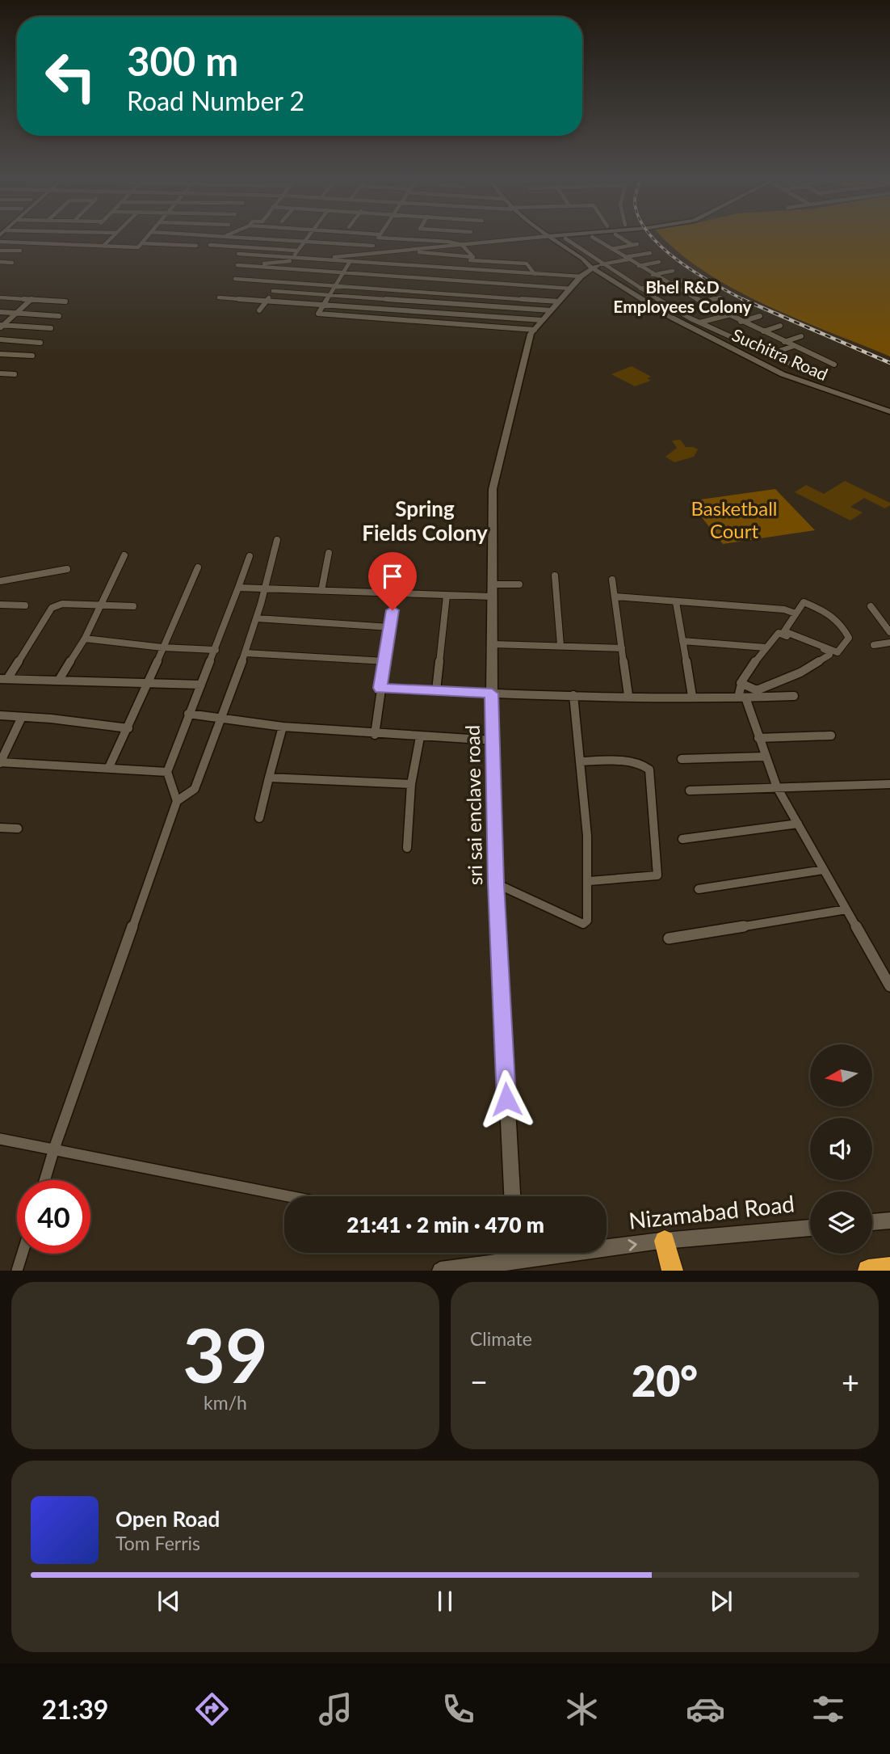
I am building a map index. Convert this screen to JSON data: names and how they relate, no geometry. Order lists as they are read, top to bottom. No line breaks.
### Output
{"streets":{"street":["Suchitra Road","sri sai enclave road","Nizamabad Road"]},"crossings":[["Suchitra Road","sri sai enclave road"]],"districts":["Bhel R&D Employees Colony","Spring Fields Colony"],"parks":["Basketball Court"],"north":"left","page":{"turn":["300 m","Road Number 2"],"limit":"40","trip":"21:41 · 2 min · 470 m","tile":[["39","km/h"],"Climate"],"heat":["−","20°","+"],"song":["Open Road","Tom Ferris"],"tabs":"21:39"}}
